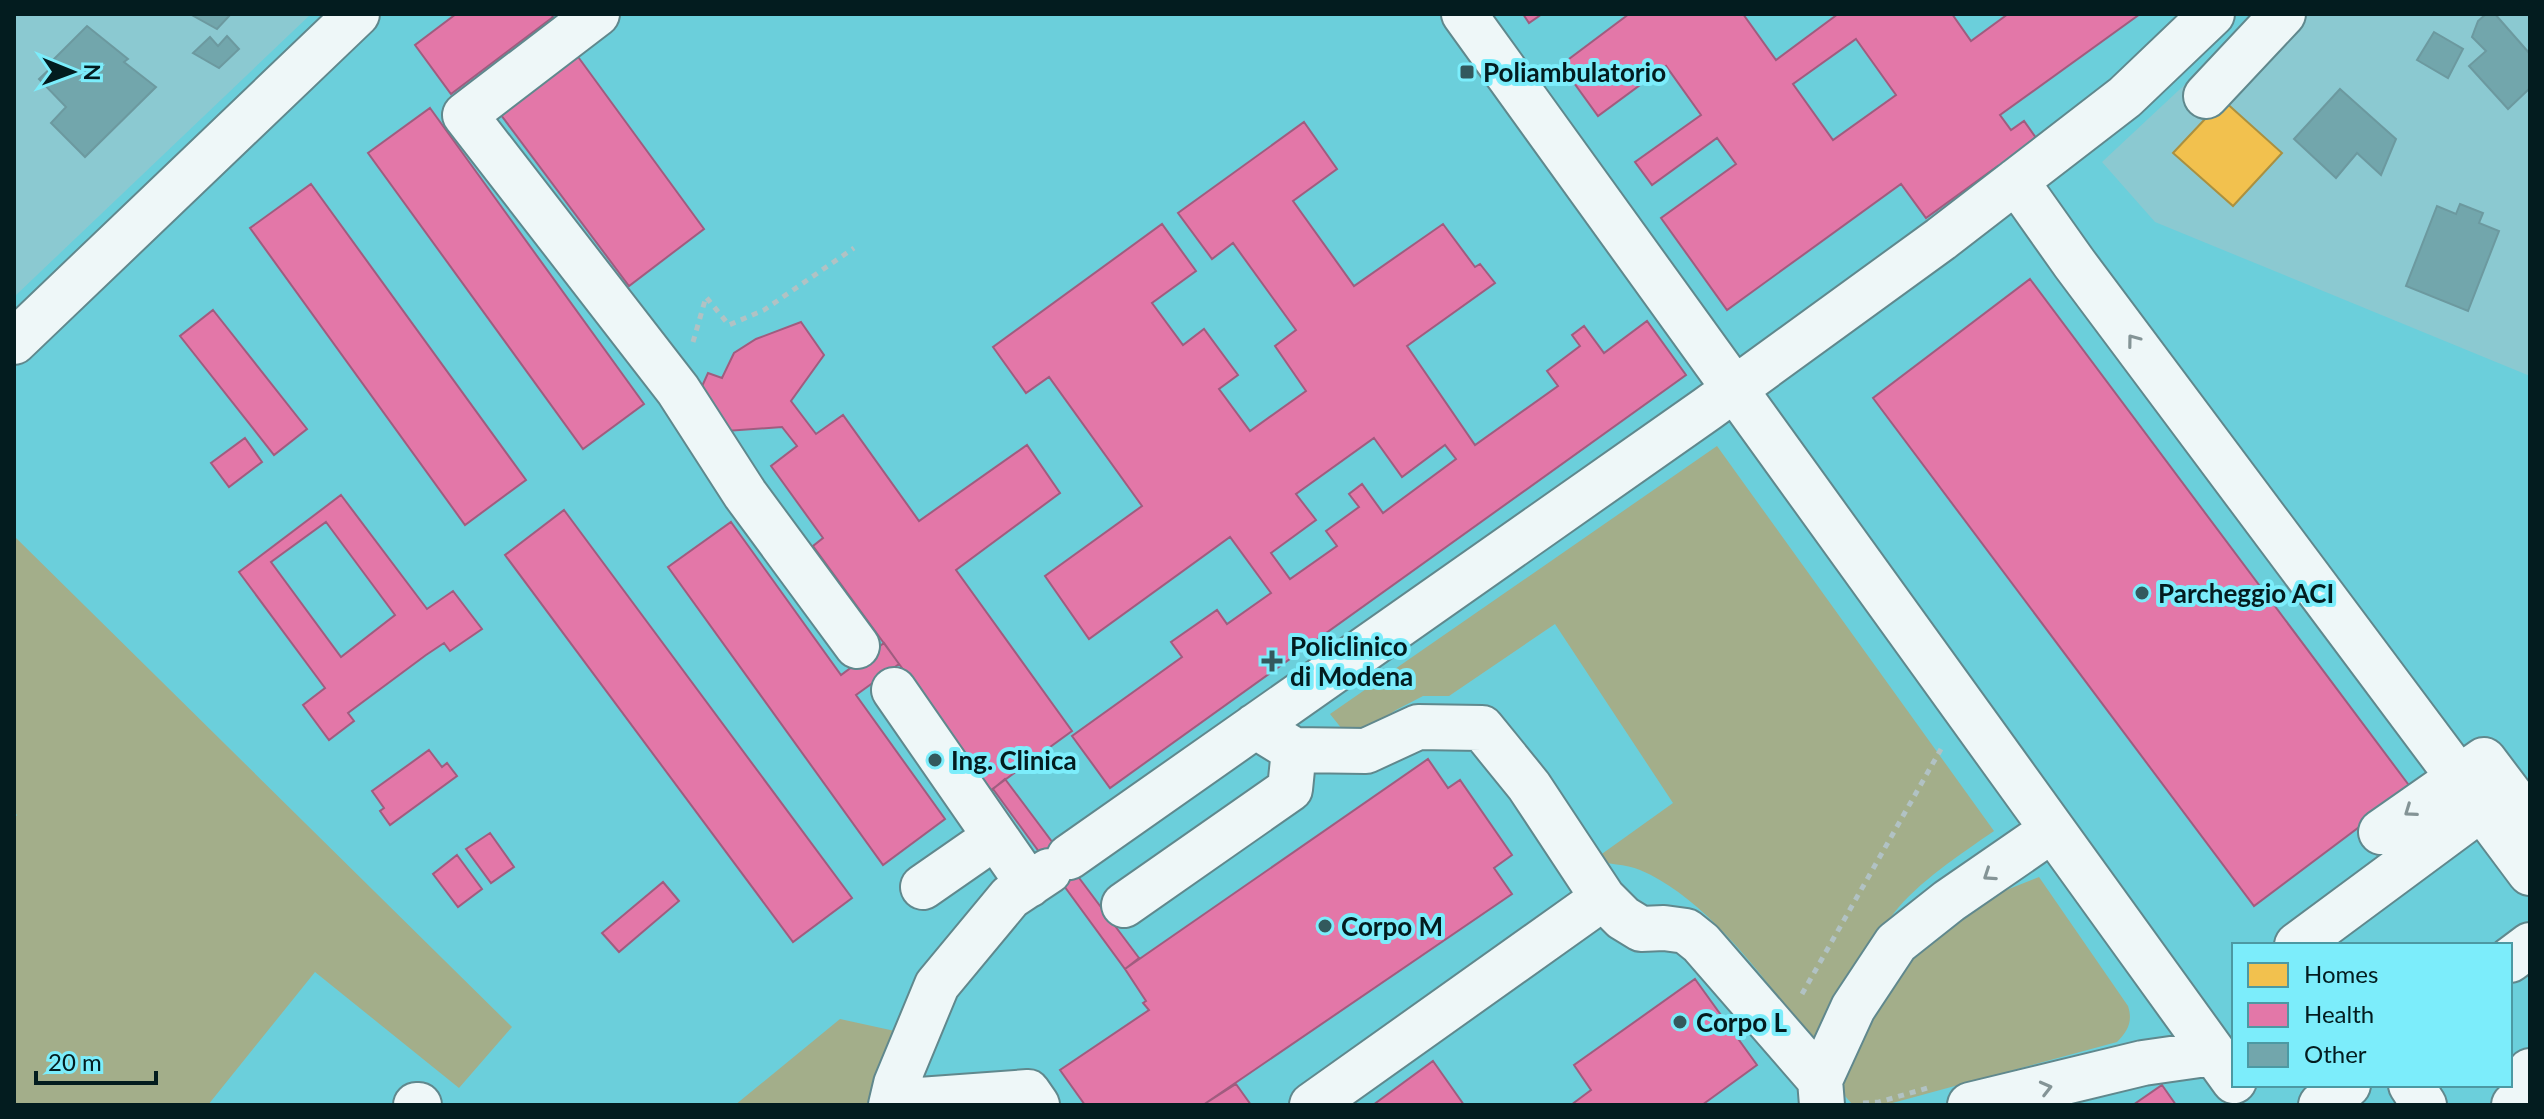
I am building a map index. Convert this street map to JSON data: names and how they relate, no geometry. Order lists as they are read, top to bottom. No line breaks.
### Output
{"places":{"transit":["Poliambulatorio"],"other":["Parcheggio ACI","Ing. Clinica","Corpo M","Corpo L"],"health":["Policlinico di Modena"]},"legend":["Homes","Health","Other"],"scale_bar":"20 m","north":"right"}
